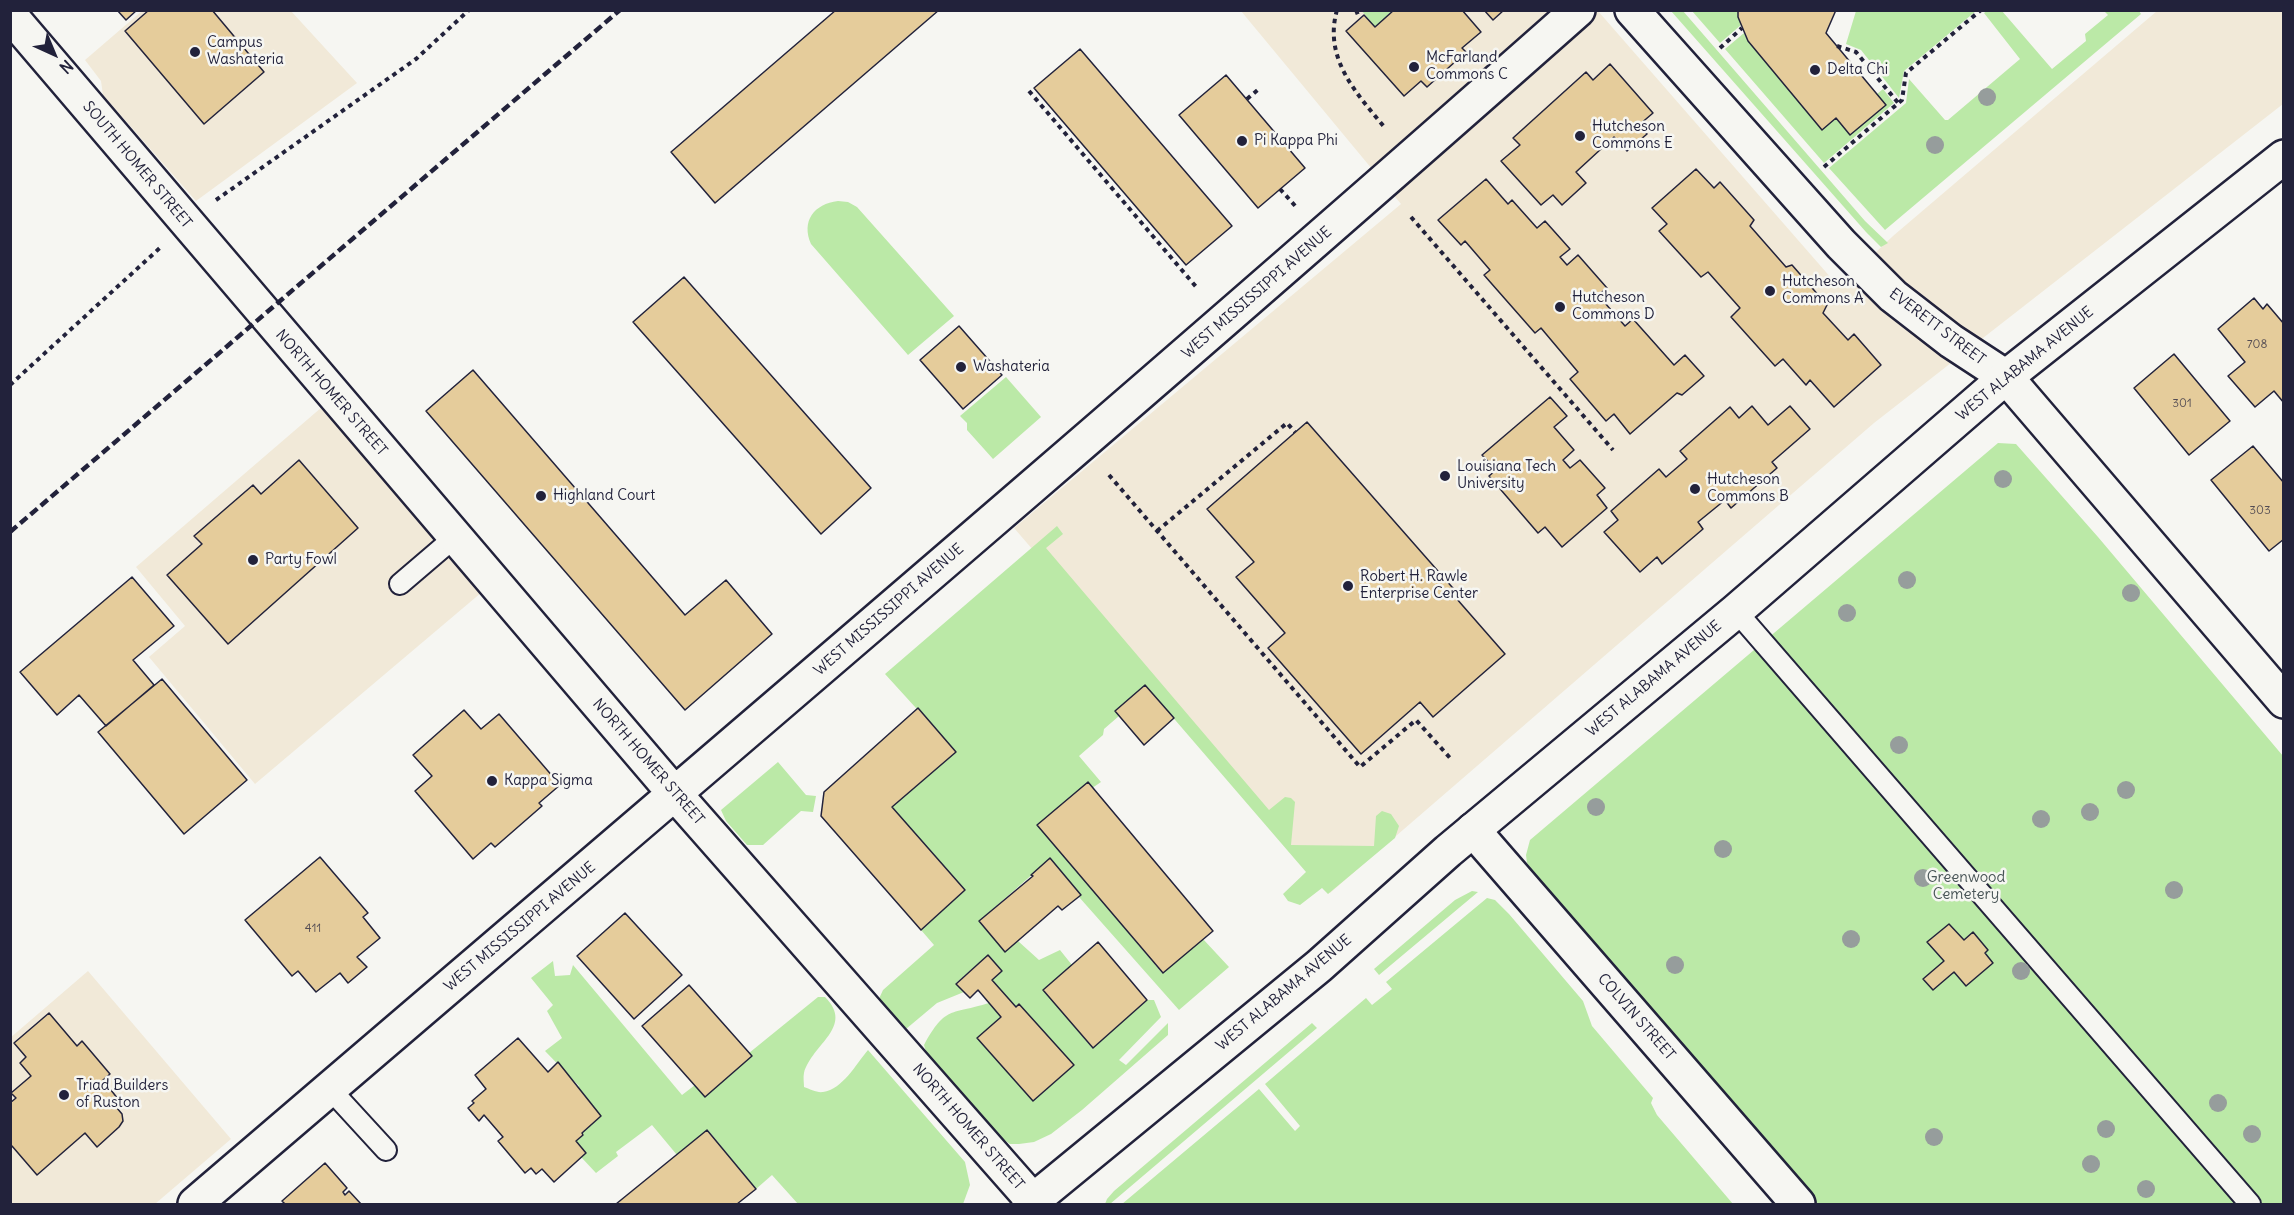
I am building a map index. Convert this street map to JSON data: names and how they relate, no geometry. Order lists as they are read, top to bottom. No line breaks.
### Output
{"streets":{"street":["SOUTH HOMER STREET","WEST MISSISSIPPI AVENUE","EVERETT STREET","WEST ALABAMA AVENUE","NORTH HOMER STREET","COLVIN STREET"]},"crossings":[["SOUTH HOMER STREET","NORTH HOMER STREET"],["WEST MISSISSIPPI AVENUE","NORTH HOMER STREET"],["EVERETT STREET","WEST ALABAMA AVENUE"],["WEST ALABAMA AVENUE","NORTH HOMER STREET"],["WEST ALABAMA AVENUE","COLVIN STREET"]],"parks":["Greenwood Cemetery"],"places":["Campus Washateria","McFarland Commons C","Delta Chi","Hutcheson Commons E","Pi Kappa Phi","Hutcheson Commons A","Hutcheson Commons D","Washateria","Louisiana Tech University","Hutcheson Commons B","Highland Court","Party Fowl","Robert H. Rawle Enterprise Center","Kappa Sigma","Triad Builders of Ruston"],"house_numbers":["708","301","303","411"],"north":"bottom right"}
